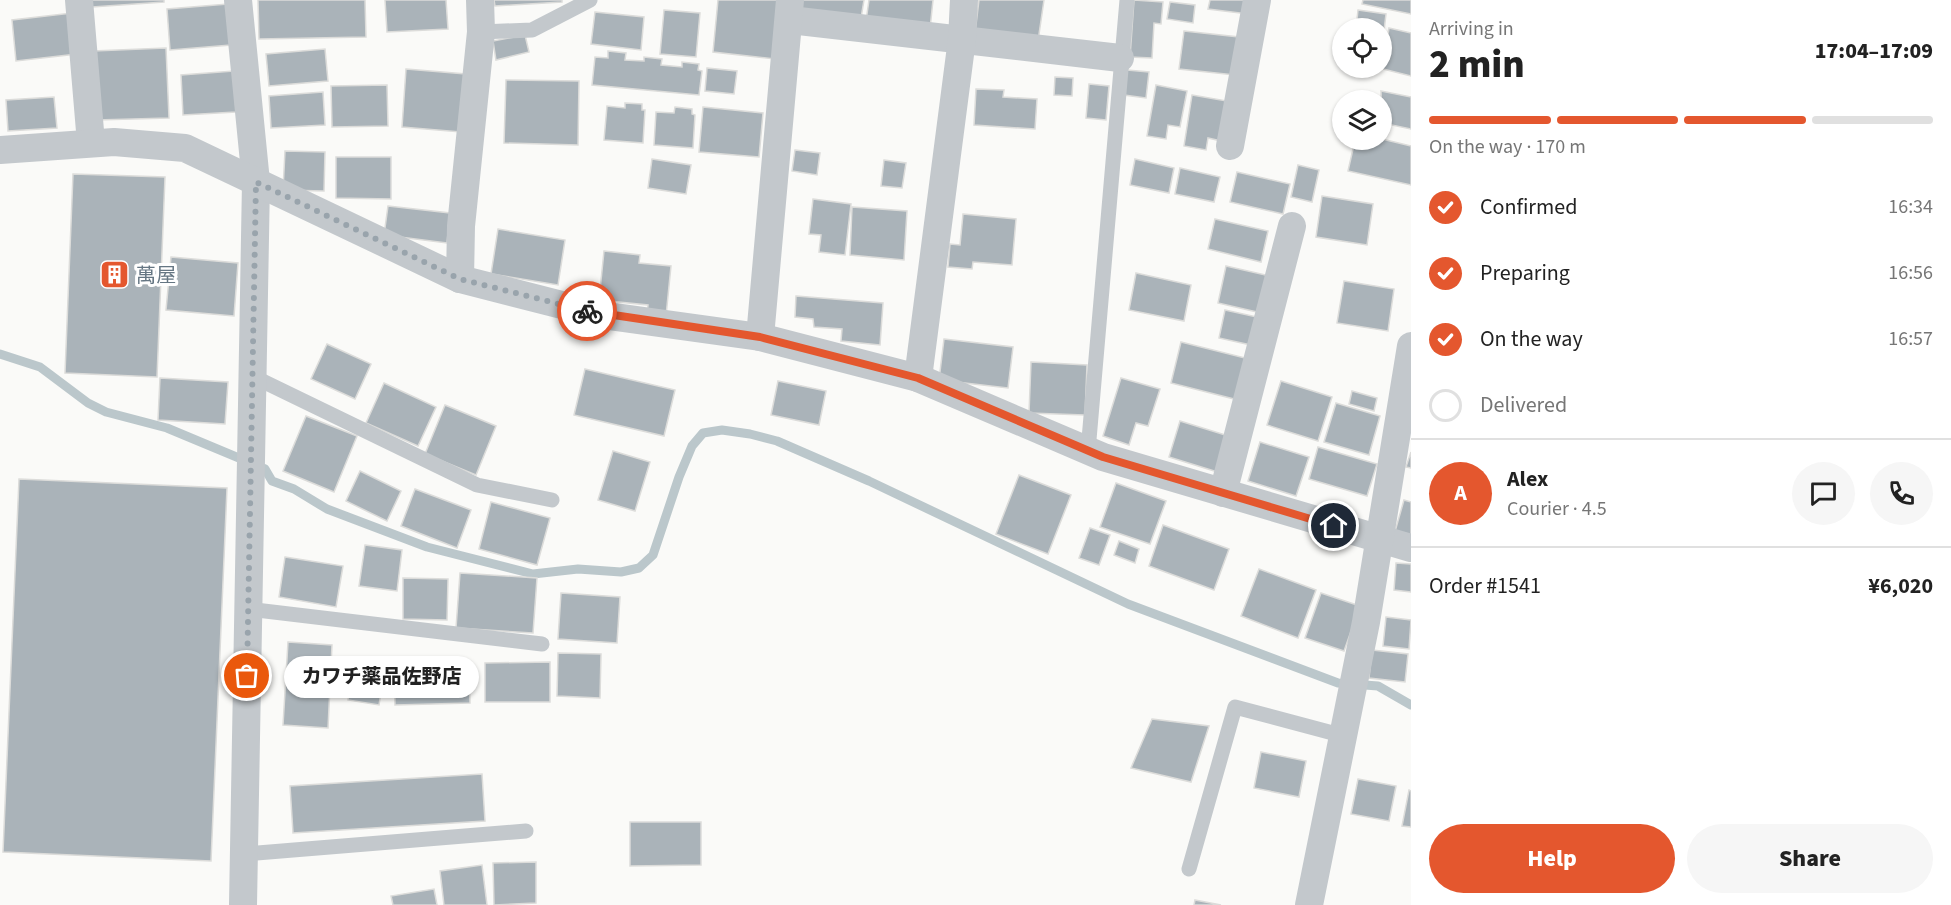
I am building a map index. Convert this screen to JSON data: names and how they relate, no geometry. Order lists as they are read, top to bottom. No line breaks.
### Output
{"places":{"building":["萬屋"],"other":["カワチ薬品佐野店"]},"page":{"heading":["2 min","Arriving in","17:04–17:09"],"panel":["Alex","Courier · 4.5","Order #1541","¥6,020"],"bar":"On the way · 170 m","list":[["Confirmed","16:34"],["Preparing","16:56"],["On the way","16:57"],"Delivered"],"round":"A","bubble":"カワチ薬品佐野店","buttons":["Help","Share"]}}
